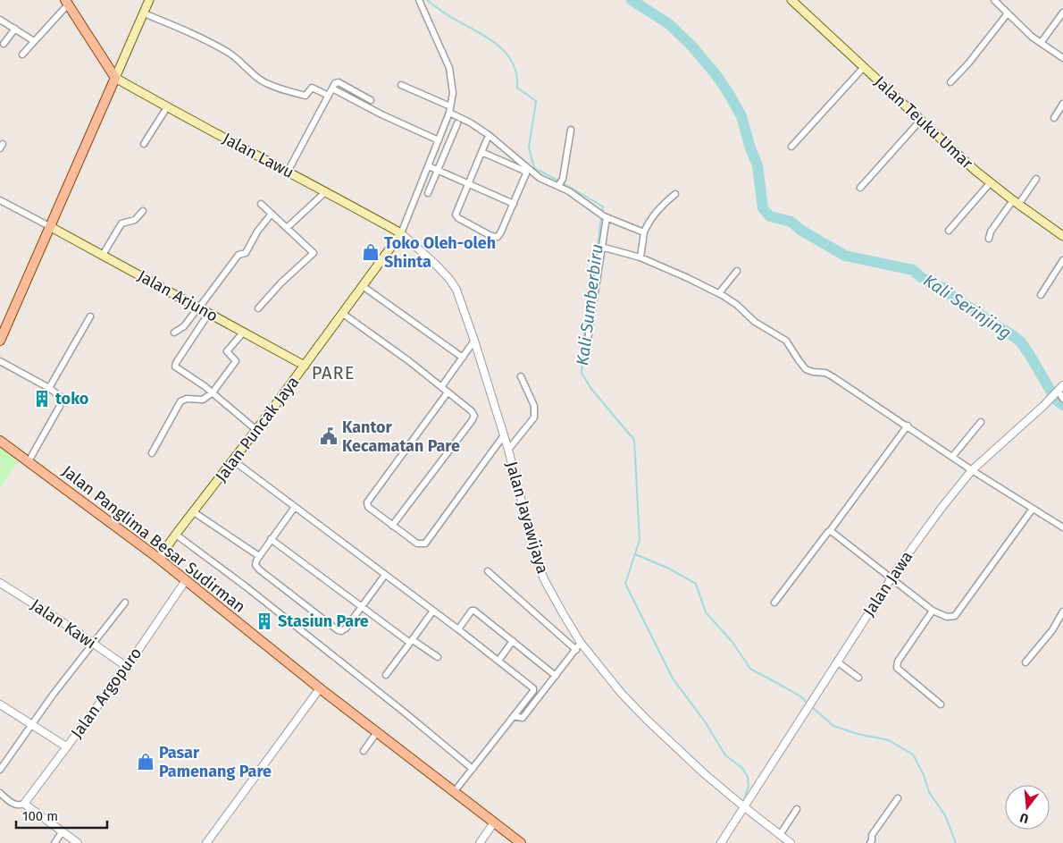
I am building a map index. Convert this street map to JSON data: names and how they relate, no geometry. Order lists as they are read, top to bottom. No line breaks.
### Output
{"streets":{"main road":["Jalan Teuku Umar","Jalan Lawu","Jalan Arjuno","Jalan Puncak Jaya","Jalan Panglima Besar Sudirman"],"street":["Jalan Jayawijaya","Jalan Jawa","Jalan Kawi","Jalan Argopuro"]},"crossings":[["Jalan Lawu","Jalan Puncak Jaya"],["Jalan Lawu","Jalan Jayawijaya"],["Jalan Arjuno","Jalan Puncak Jaya"],["Jalan Puncak Jaya","Jalan Jayawijaya"],["Jalan Puncak Jaya","Jalan Panglima Besar Sudirman"],["Jalan Jayawijaya","Jalan Jawa"],["Jalan Panglima Besar Sudirman","Jalan Argopuro"],["Jalan Kawi","Jalan Argopuro"]],"districts":["PARE"],"water":["Kali Sumberbiru","Kali Serinjing"],"places":{"shop":["Toko Oleh-oleh Shinta","Pasar Pamenang Pare"],"building":["toko","Stasiun Pare"],"public building":["Kantor Kecamatan Pare"]},"scale_bar":"100 m","north":"bottom"}
